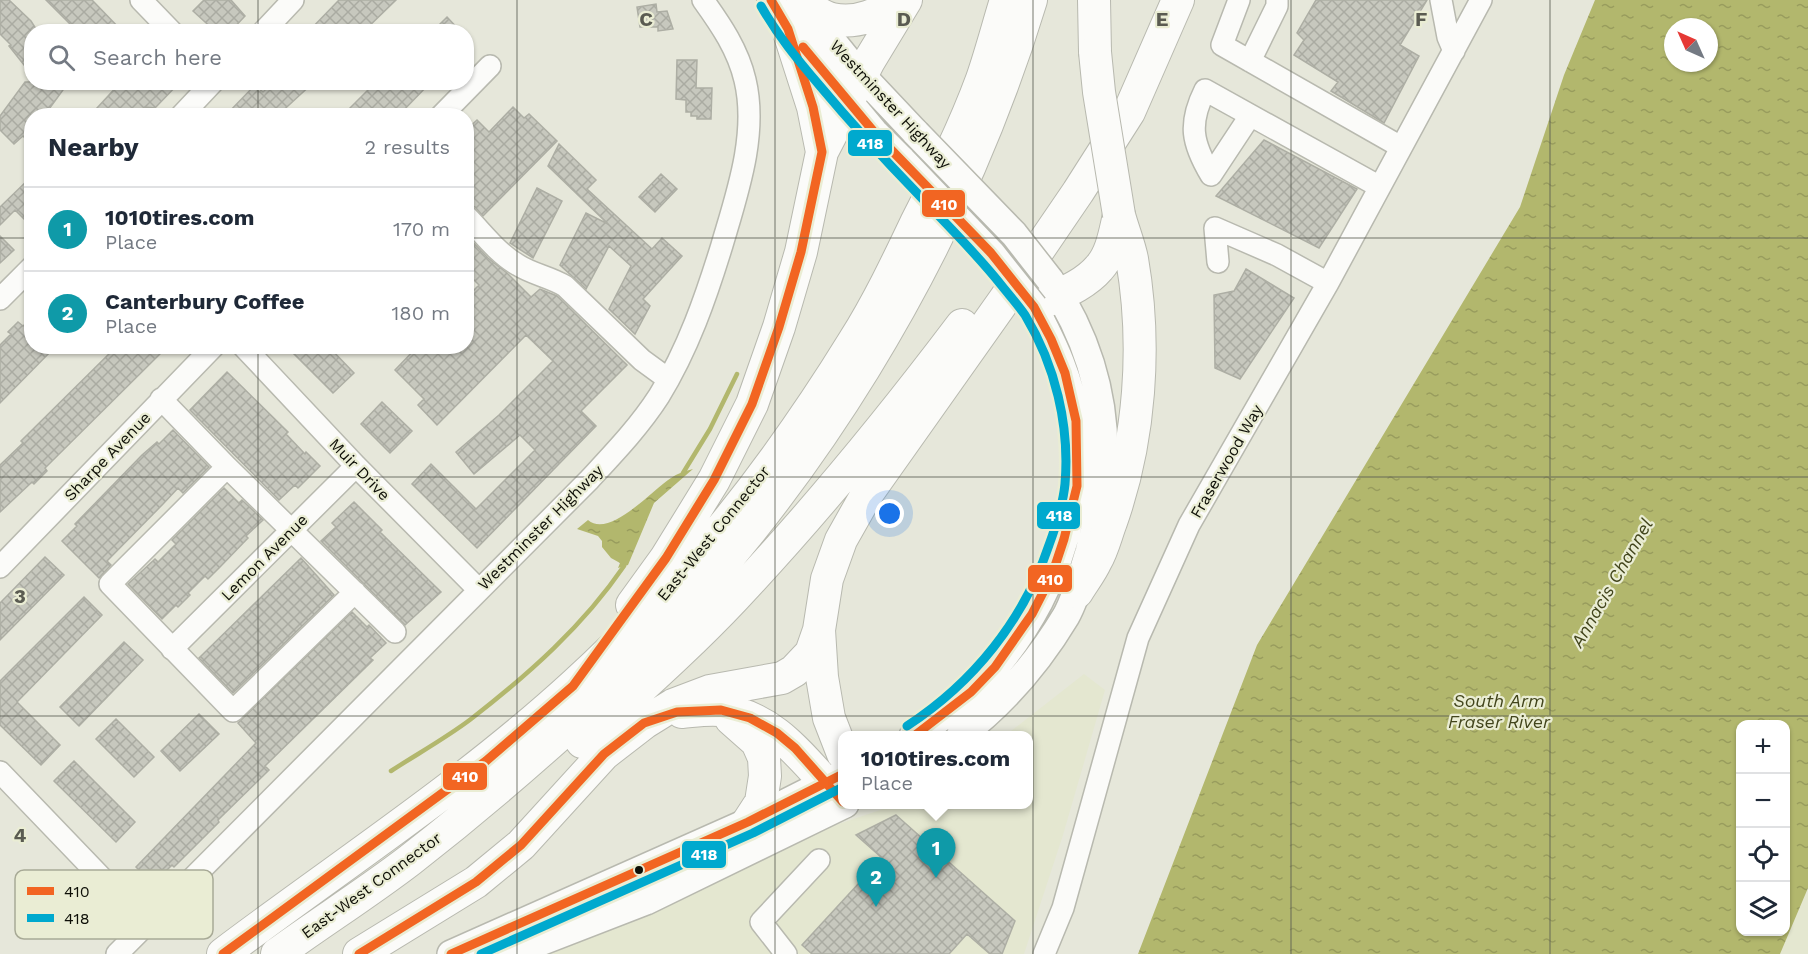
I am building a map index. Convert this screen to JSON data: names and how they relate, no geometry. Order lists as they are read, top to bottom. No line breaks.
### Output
{"streets":{"highway":["East-West Connector"],"main road":["Westminster Highway"],"street":["Sharpe Avenue","Fraserwood Way","Muir Drive","Lemon Avenue"]},"crossings":[["Westminster Highway","Muir Drive"],["Muir Drive","Lemon Avenue"]],"water":["Annacis Channel","South Arm Fraser River"],"lines":["transit line 410","transit line 418"],"legend":["410","418"],"north":"top left","page":{"search":"Search here","heading":["Nearby","2 results"],"list":[{"mark":"1","name":"1010tires.com","note":"Place","value":"170 m"},{"mark":"2","name":"Canterbury Coffee","note":"Place","value":"180 m"}],"map_buttons":["+","−"],"popup":["1010tires.com","Place"],"pins":["1","2"]},"grid":{"columns":["C","D","E","F"],"rows":["3","4"]}}
